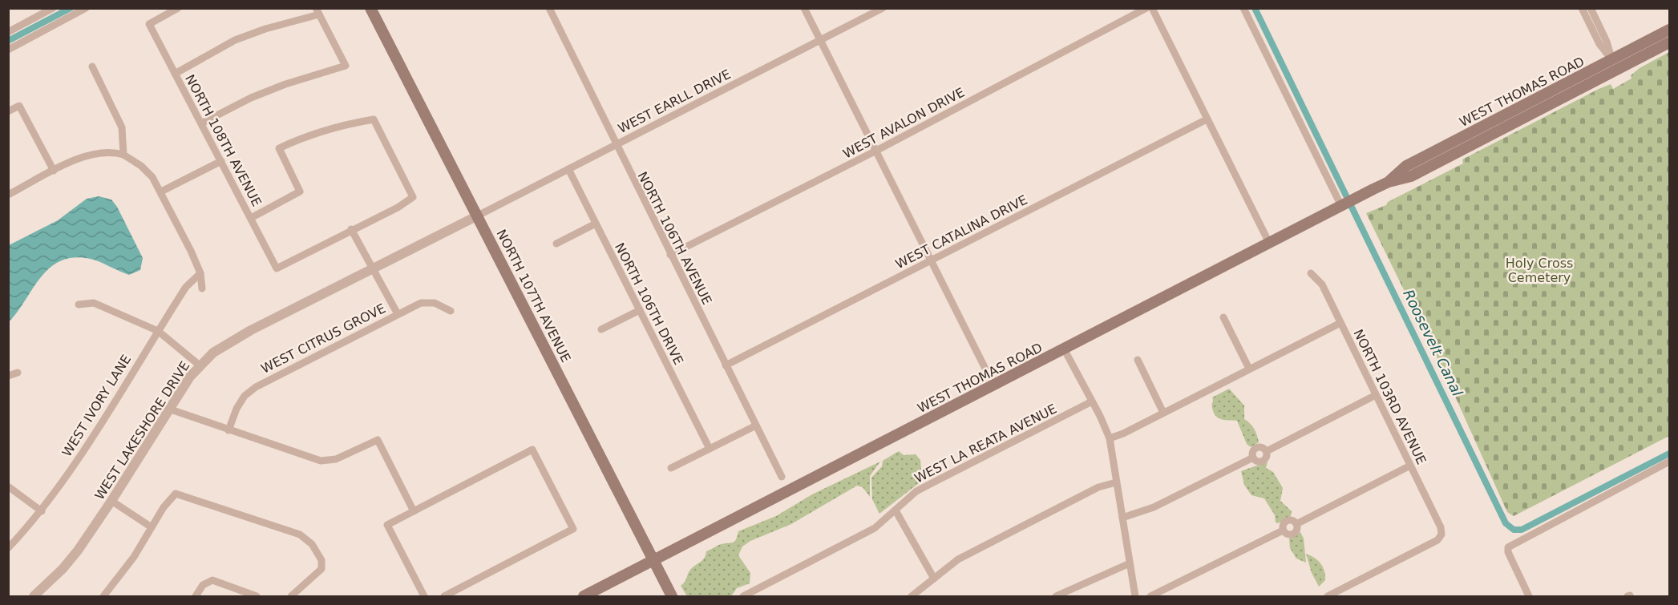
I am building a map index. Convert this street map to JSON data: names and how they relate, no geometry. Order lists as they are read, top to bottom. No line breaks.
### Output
{"streets":{"main road":["WEST THOMAS ROAD","NORTH 107TH AVENUE"],"street":["WEST EARLL DRIVE","WEST AVALON DRIVE","NORTH 108TH AVENUE","WEST CATALINA DRIVE","NORTH 106TH AVENUE","NORTH 106TH DRIVE","WEST CITRUS GROVE","NORTH 103RD AVENUE","WEST IVORY LANE","WEST LAKESHORE DRIVE","WEST LA REATA AVENUE"]},"crossings":[["WEST THOMAS ROAD","NORTH 107TH AVENUE"],["WEST EARLL DRIVE","NORTH 106TH AVENUE"],["WEST EARLL DRIVE","NORTH 107TH AVENUE"],["WEST EARLL DRIVE","NORTH 106TH DRIVE"],["WEST EARLL DRIVE","WEST LAKESHORE DRIVE"],["WEST AVALON DRIVE","NORTH 106TH AVENUE"],["WEST CATALINA DRIVE","NORTH 106TH AVENUE"],["NORTH 107TH AVENUE","WEST LAKESHORE DRIVE"]],"water":["Roosevelt Canal"],"parks":["Holy Cross Cemetery"]}
